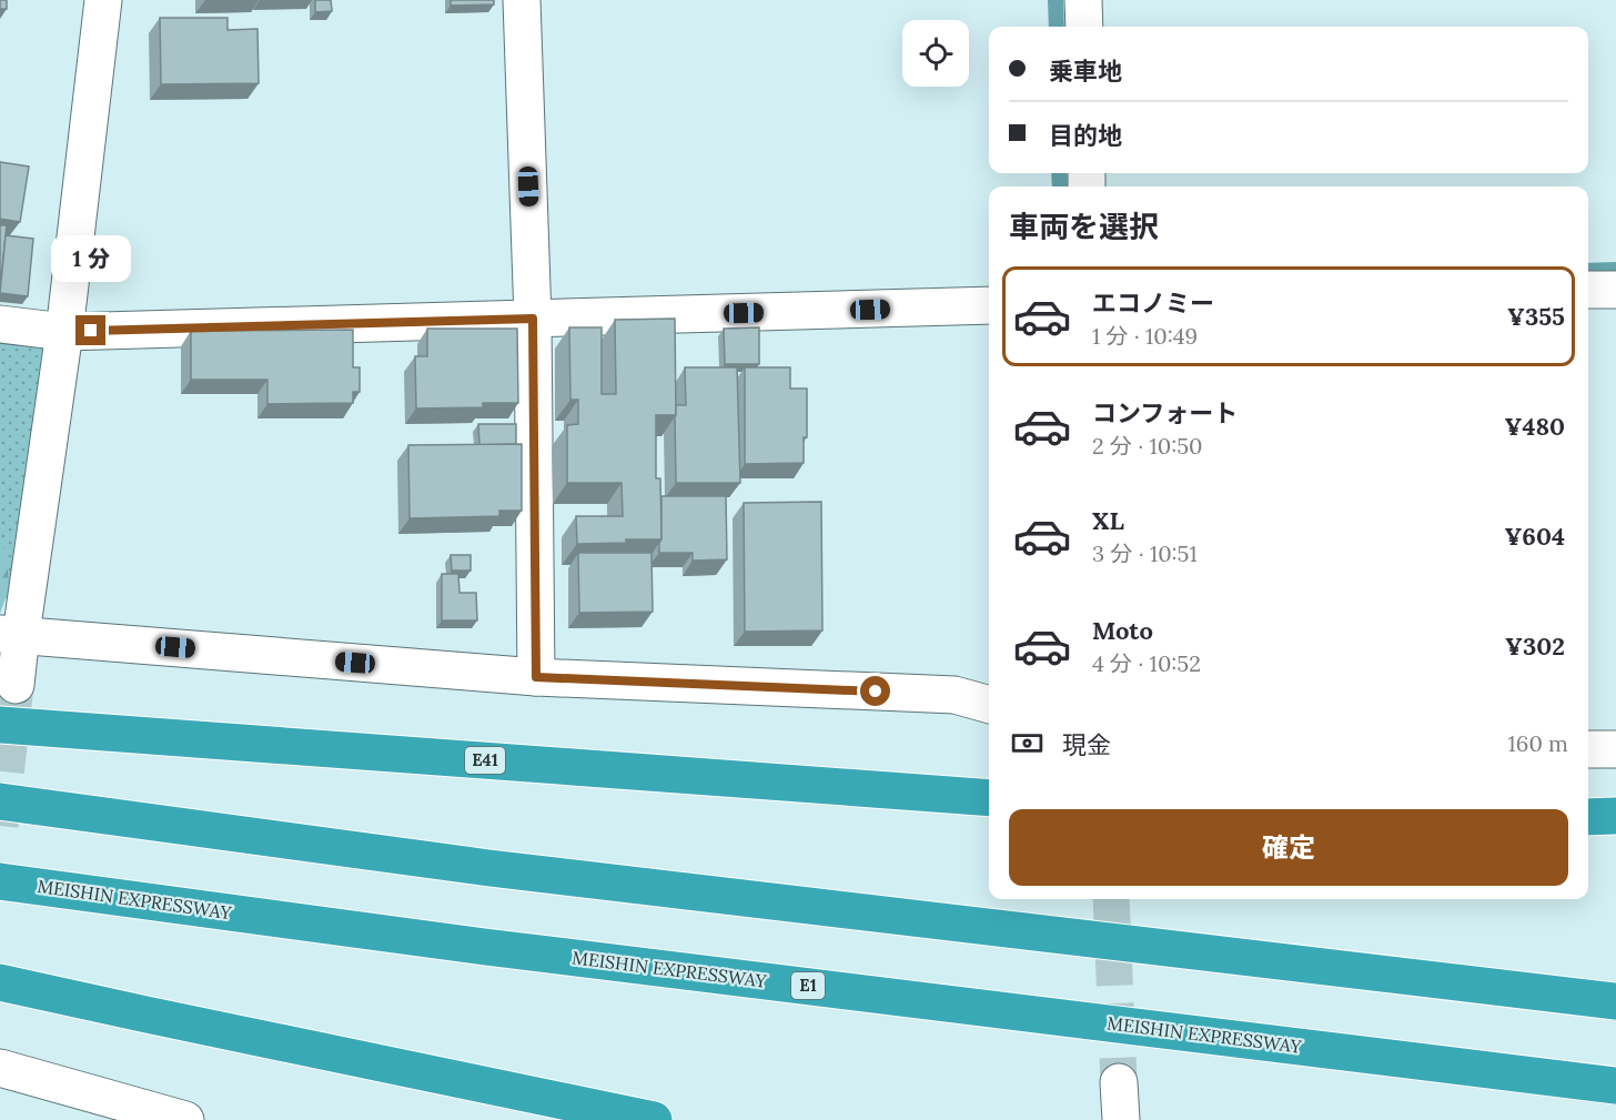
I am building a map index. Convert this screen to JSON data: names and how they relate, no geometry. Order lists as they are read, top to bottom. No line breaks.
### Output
{"streets":{"highway":["E41","MEISHIN EXPRESSWAY","E1"]},"page":{"banner":["乗車地","目的地"],"heading":"車両を選択","bubble":"1 分","list":[{"name":"エコノミー","note":"1 分 · 10:49","value":"¥355"},{"name":"コンフォート","note":"2 分 · 10:50","value":"¥480"},{"name":"XL","note":"3 分 · 10:51","value":"¥604"},{"name":"Moto","note":"4 分 · 10:52","value":"¥302"}],"pay":["現金","160 m"],"buttons":"確定"}}
